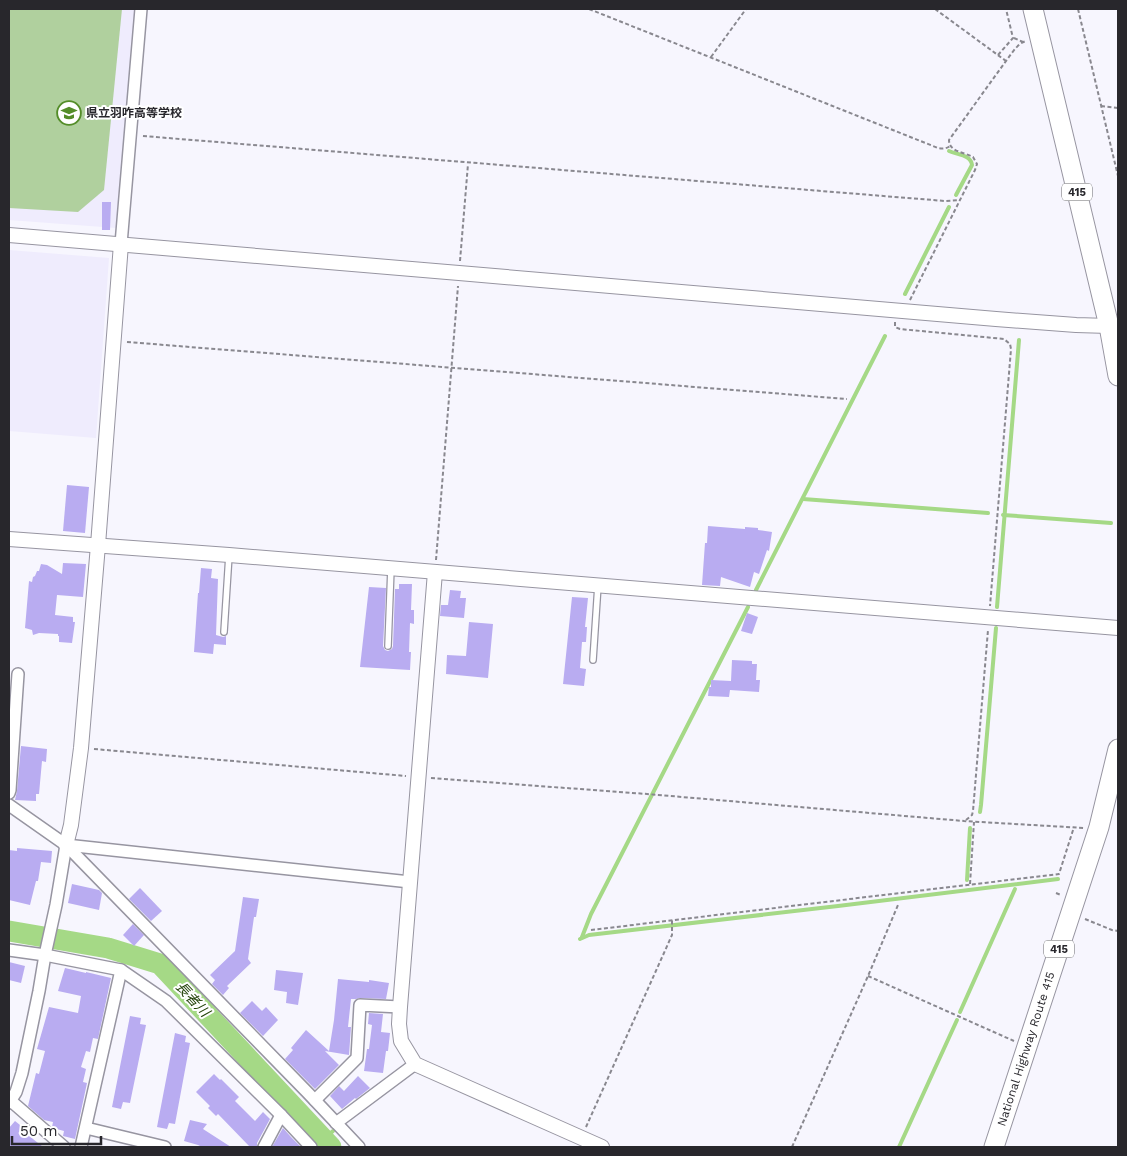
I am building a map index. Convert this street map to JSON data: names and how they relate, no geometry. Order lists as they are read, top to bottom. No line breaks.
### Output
{"streets":{"highway":["415","National Highway Route 415"]},"water":["長者川"],"places":{"school or university":["県立羽咋高等学校"]},"scale_bar":"50 m"}
